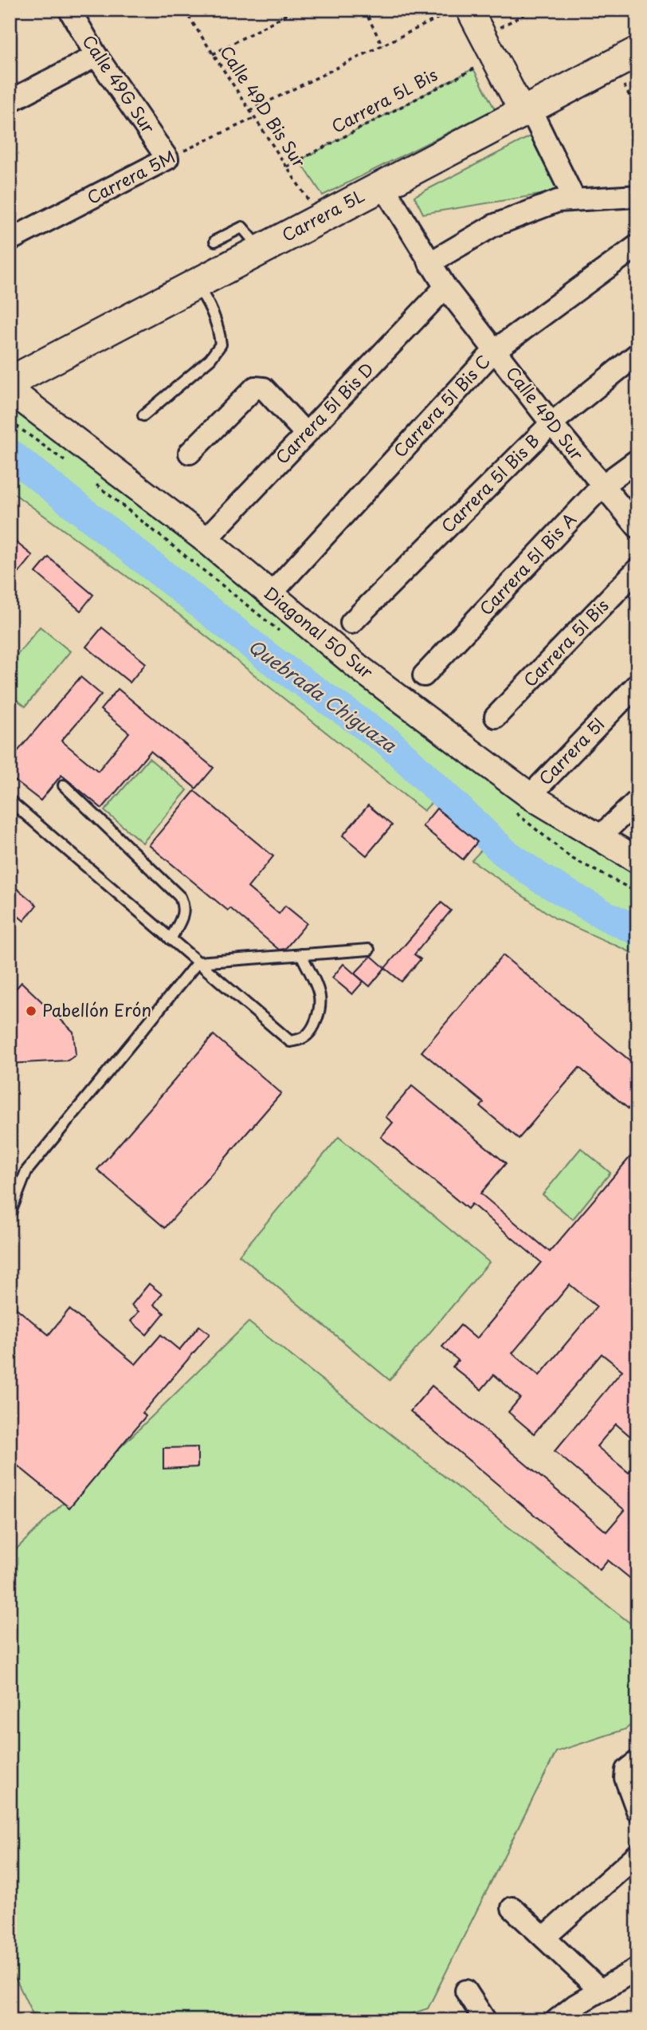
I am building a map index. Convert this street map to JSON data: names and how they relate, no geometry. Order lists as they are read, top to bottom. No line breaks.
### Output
{"streets":{"main road":["Carrera 5L"],"street":["Calle 49G Sur","Carrera 5M","Carrera 5I Bis C","Carrera 5I Bis D","Calle 49D Sur","Carrera 5I Bis B","Carrera 5I Bis A","Diagonal 50 Sur","Carrera 5I Bis","Carrera 5I"],"path":["Carrera 5L Bis","Calle 49D Bis Sur"]},"crossings":[["Calle 49G Sur","Carrera 5M"],["Carrera 5L Bis","Calle 49D Bis Sur"],["Calle 49D Bis Sur","Carrera 5M"],["Calle 49D Bis Sur","Carrera 5L"],["Carrera 5L","Calle 49D Sur"],["Carrera 5I Bis C","Calle 49D Sur"],["Carrera 5I Bis C","Diagonal 50 Sur"],["Carrera 5I Bis D","Calle 49D Sur"],["Carrera 5I Bis D","Diagonal 50 Sur"],["Calle 49D Sur","Carrera 5I Bis B"],["Calle 49D Sur","Carrera 5I Bis A"],["Diagonal 50 Sur","Carrera 5I"]],"water":["Quebrada Chiguaza"],"places":["Pabellón Erón"]}
